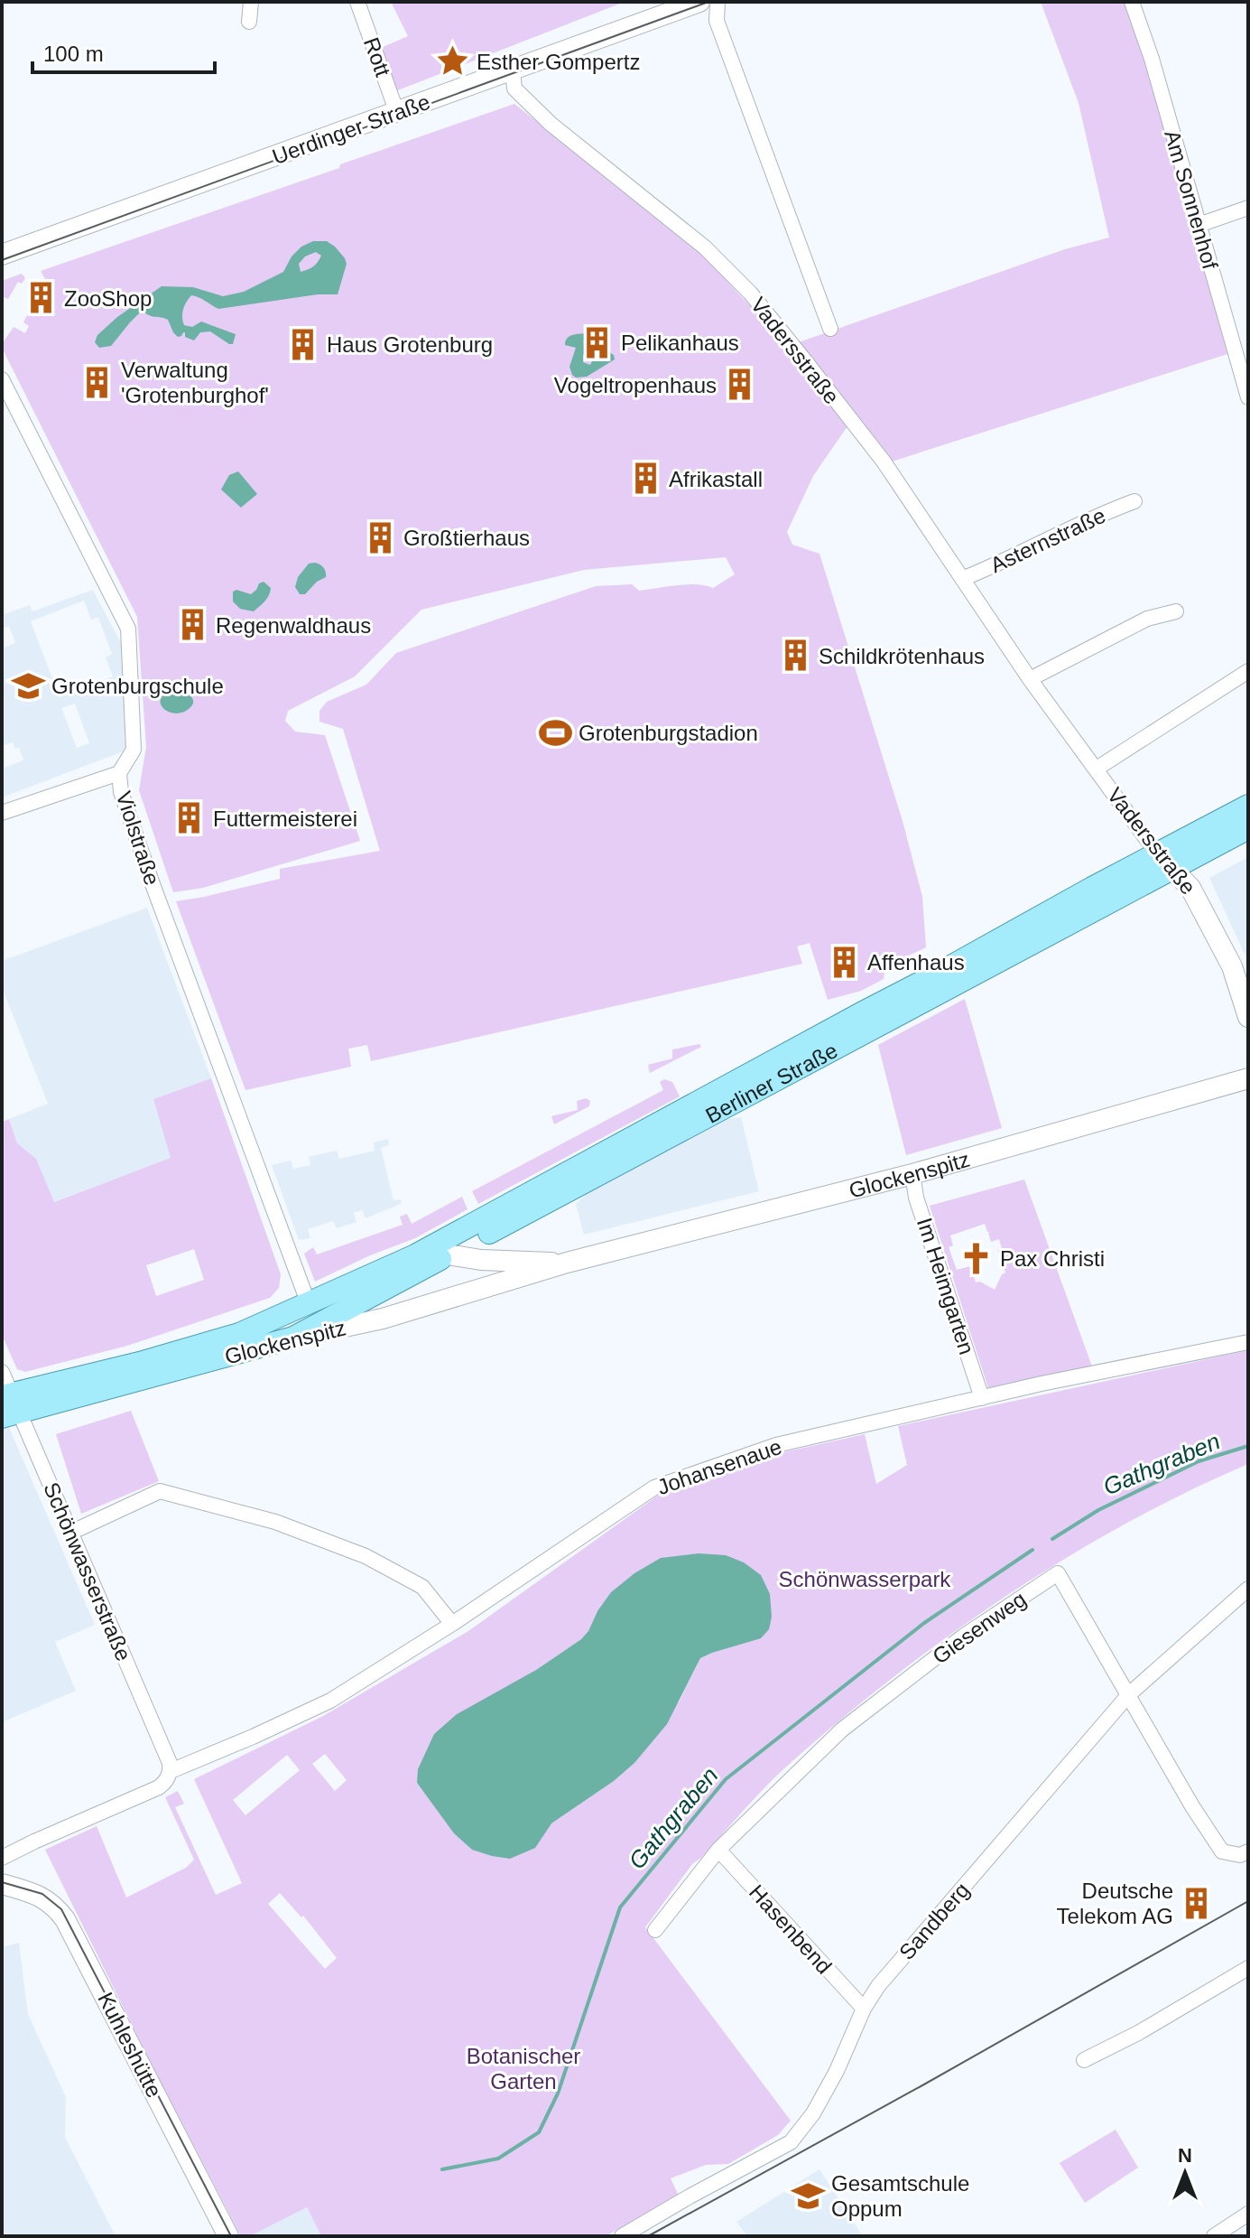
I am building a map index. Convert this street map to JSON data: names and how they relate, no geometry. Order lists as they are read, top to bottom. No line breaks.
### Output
{"streets":{"main road":["Uerdinger Straße","Vadersstraße","Berliner Straße","Glockenspitz","Kuhleshütte"],"street":["Rott","Am Sonnenhof","Asternstraße","Violstraße","Im Heimgarten","Johansenaue","Schönwasserstraße","Giesenweg","Sandberg","Hasenbend"]},"crossings":[["Rott","Uerdinger Straße"],["Uerdinger Straße","Vadersstraße"],["Vadersstraße","Asternstraße"],["Vadersstraße","Berliner Straße"],["Violstraße","Berliner Straße"],["Violstraße","Glockenspitz"],["Berliner Straße","Glockenspitz"],["Glockenspitz","Im Heimgarten"],["Glockenspitz","Schönwasserstraße"],["Im Heimgarten","Johansenaue"],["Johansenaue","Schönwasserstraße"],["Giesenweg","Sandberg"],["Giesenweg","Hasenbend"],["Sandberg","Hasenbend"]],"water":["Gathgraben"],"parks":["Schönwasserpark","Botanischer Garten"],"places":{"place":["Esther Gompertz"],"building":["ZooShop","Pelikanhaus","Haus Grotenburg","Verwaltung 'Grotenburghof'","Vogeltropenhaus","Afrikastall","Großtierhaus","Regenwaldhaus","Schildkrötenhaus","Futtermeisterei","Affenhaus","Deutsche Telekom AG"],"school or university":["Grotenburgschule","Gesamtschule Oppum"],"sports":["Grotenburgstadion"],"church":["Pax Christi"]},"scale_bar":"100 m","north":"top"}
